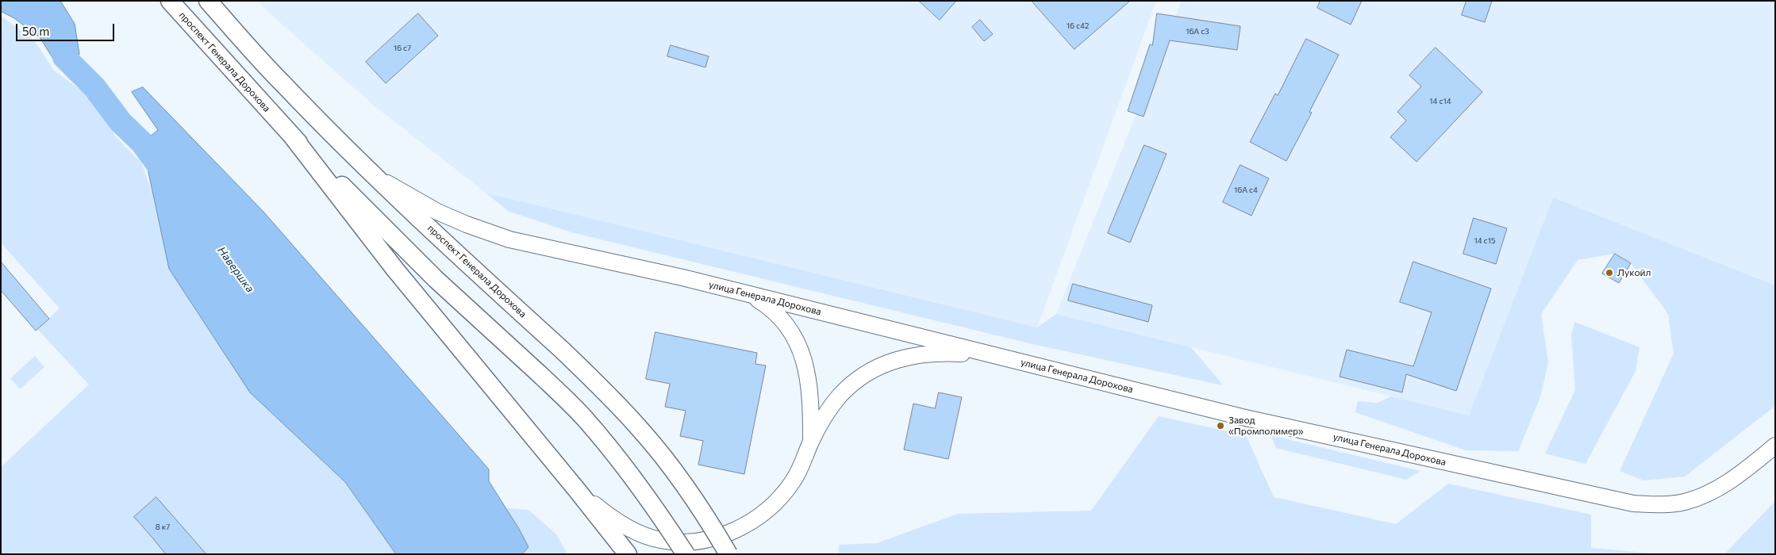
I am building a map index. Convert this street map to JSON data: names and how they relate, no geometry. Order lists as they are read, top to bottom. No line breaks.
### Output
{"streets":{"main road":["проспект Генерала Дорохова"],"street":["улица Генерала Дорохова"]},"crossings":[["проспект Генерала Дорохова","улица Генерала Дорохова"]],"water":["Навершка"],"places":["Лукойл","Завод «Промполимер»"],"house_numbers":["16 с42","16А с3","16 с7","14 с14","16А с4","14 с15","8 к7"],"scale_bar":"50 m"}
